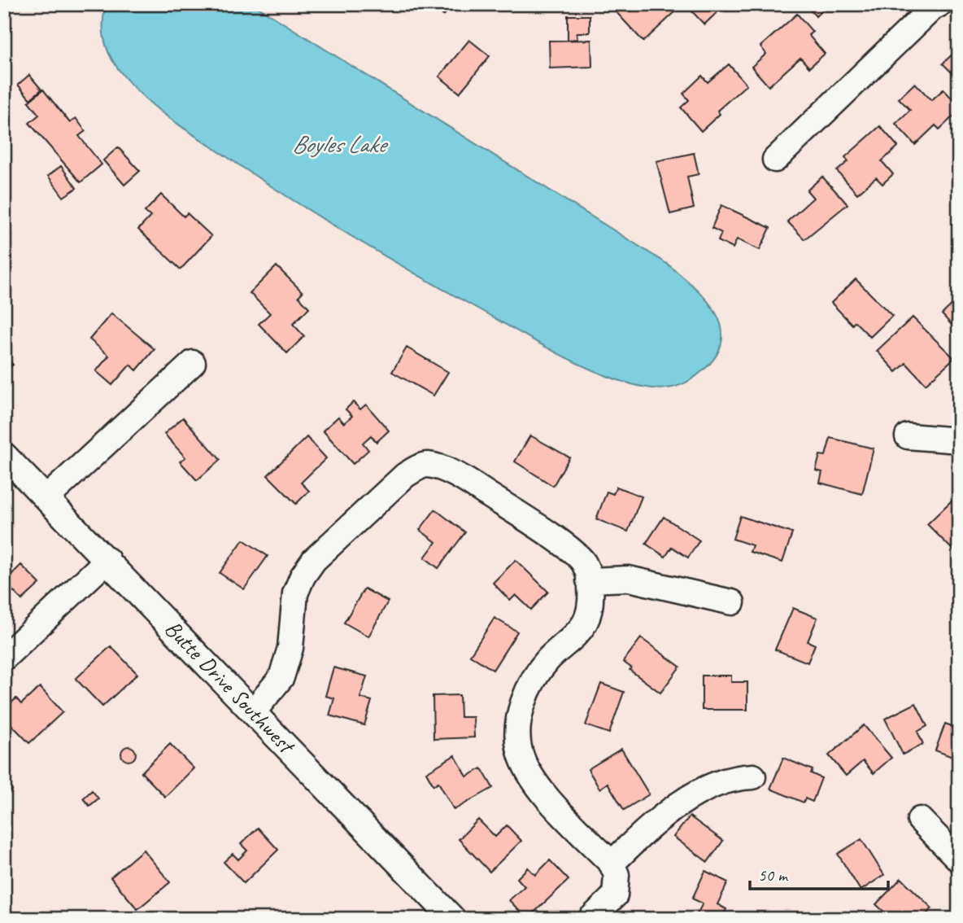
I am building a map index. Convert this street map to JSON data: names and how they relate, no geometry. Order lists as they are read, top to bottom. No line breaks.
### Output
{"streets":{"street":["Butte Drive Southwest"]},"water":["Boyles Lake"],"scale_bar":"50 m"}
